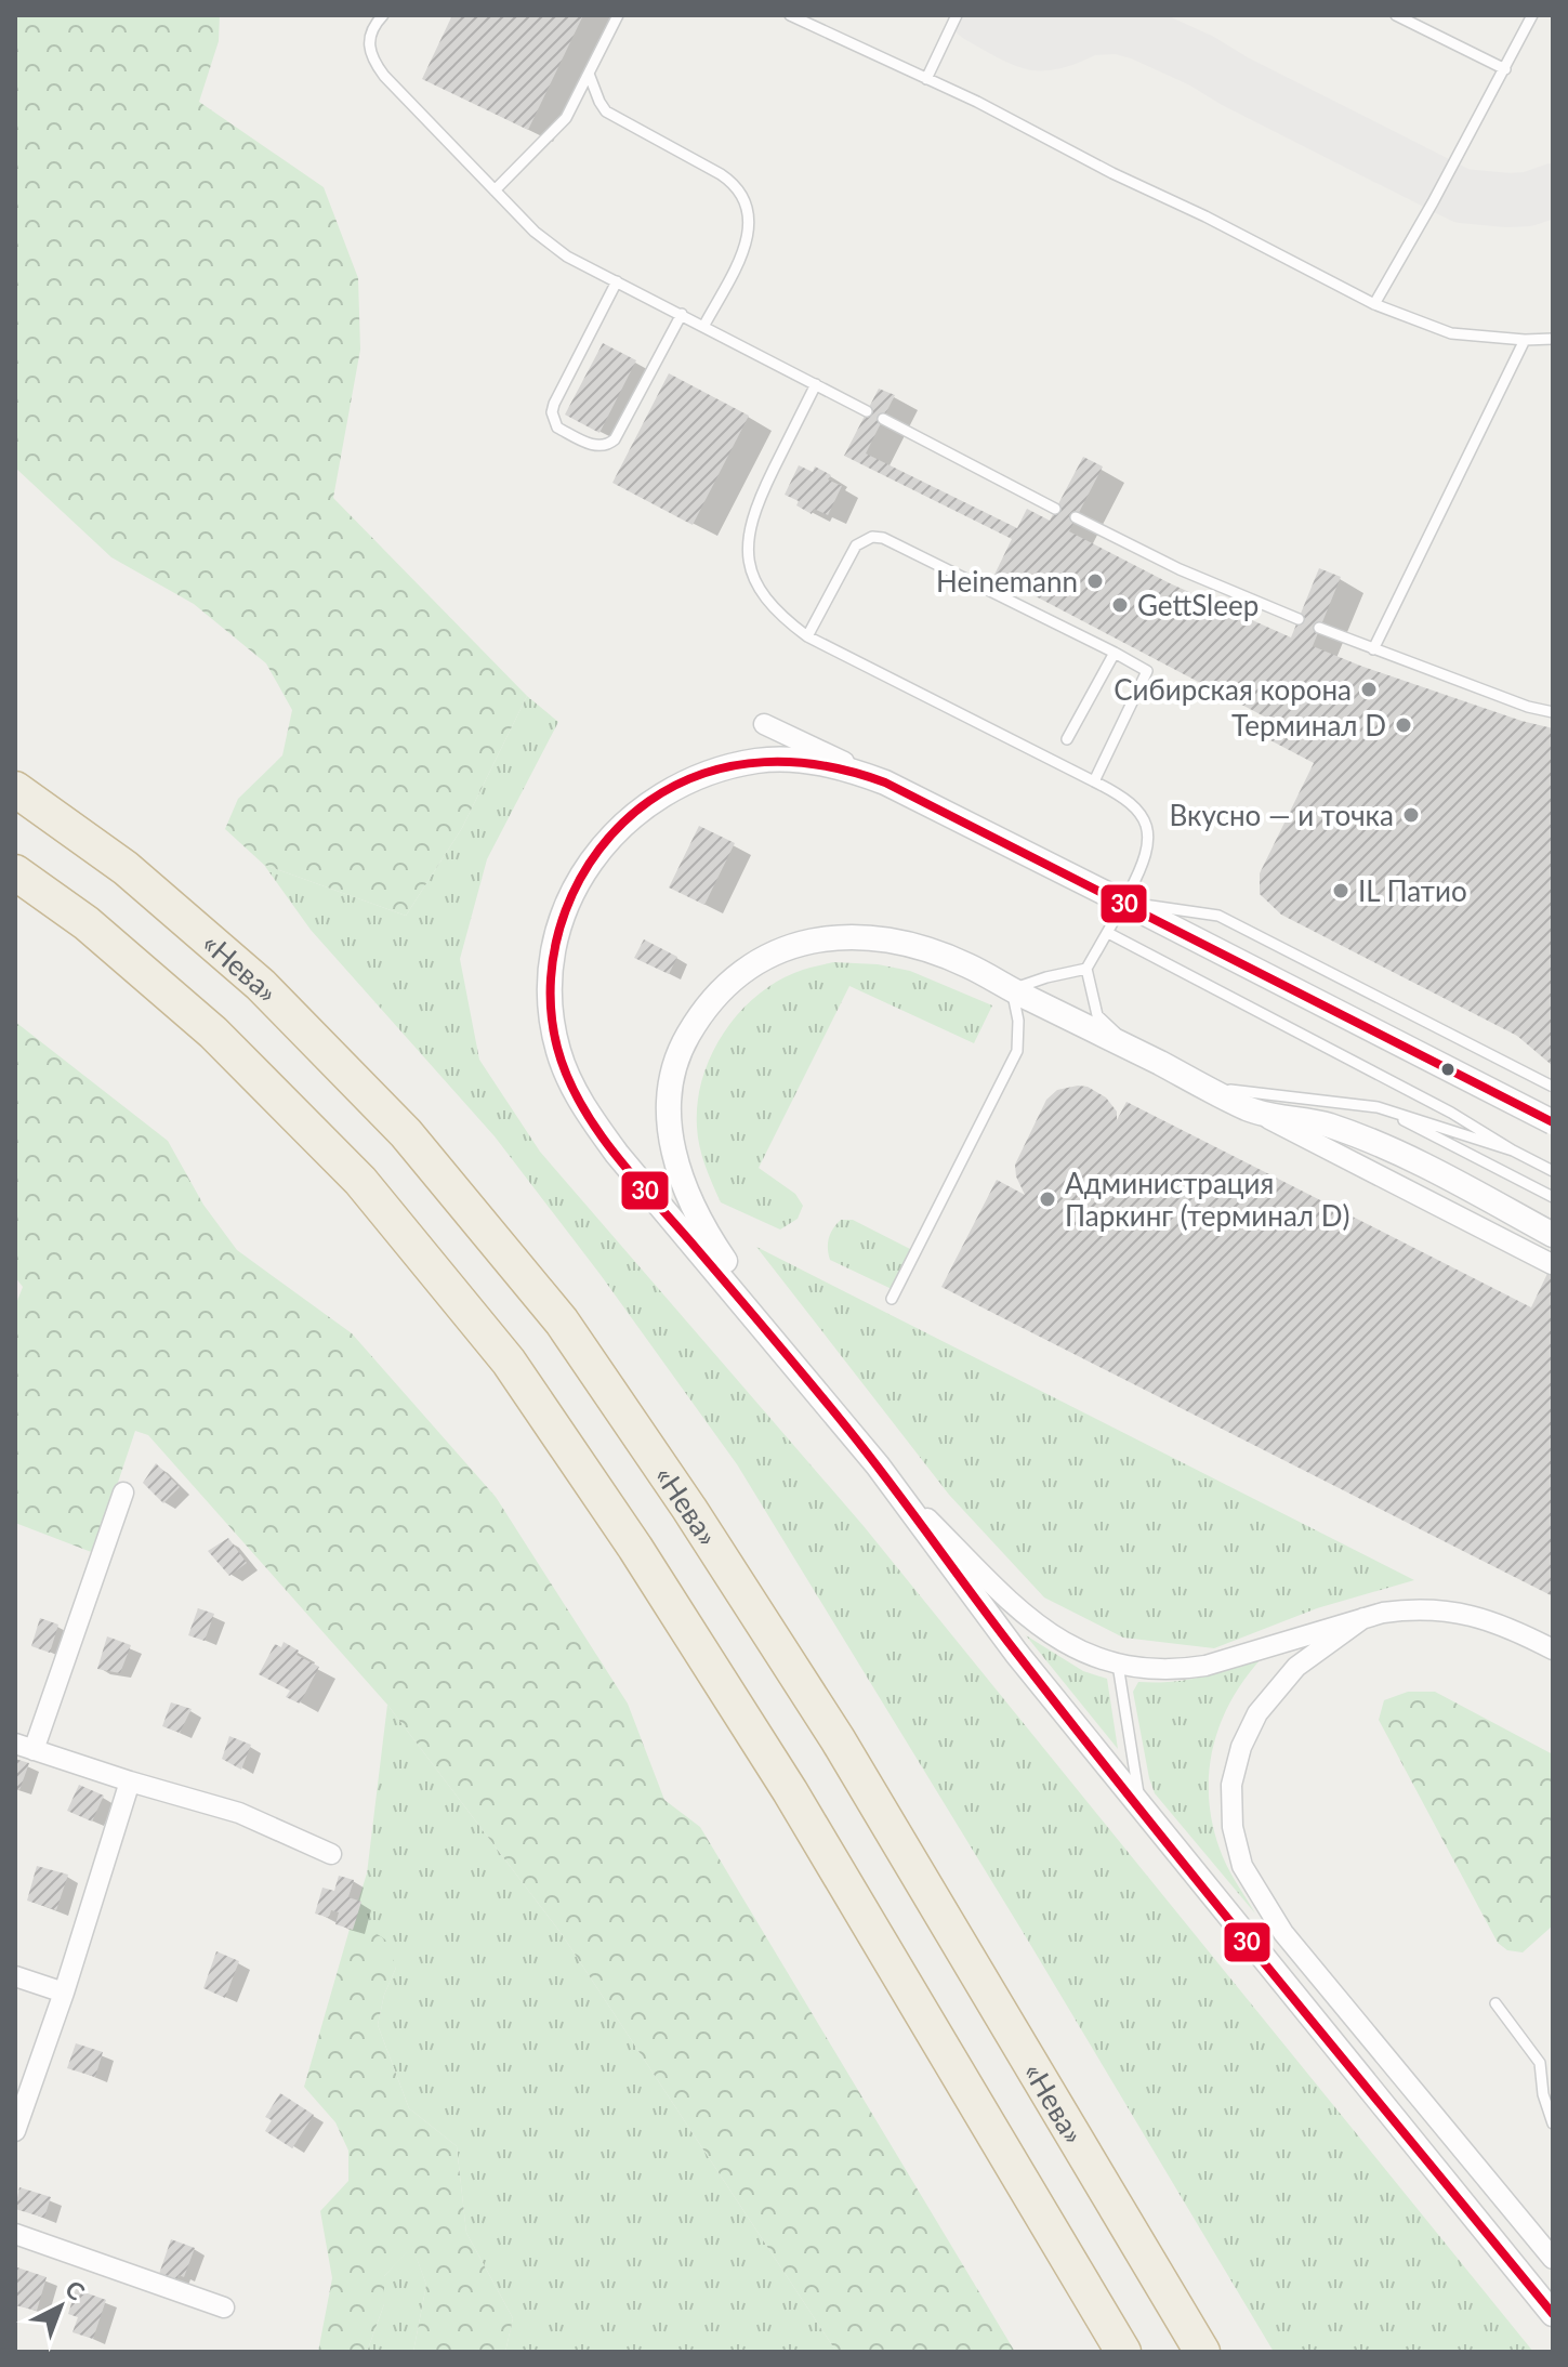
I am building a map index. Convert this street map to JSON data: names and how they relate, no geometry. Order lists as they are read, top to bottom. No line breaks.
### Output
{"streets":{"highway":["«Нева»"]},"places":["Heinemann","GettSleep","Сибирская корона","Терминал D","Вкусно — и точка","IL Патио","Администрация Паркинг (терминал D)"],"lines":["transit line 30"],"north":"top right"}
